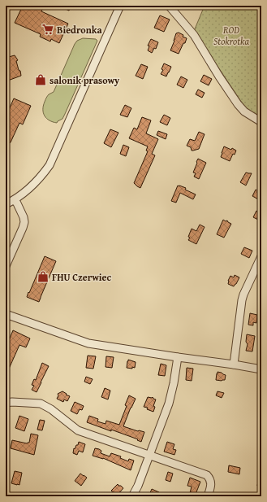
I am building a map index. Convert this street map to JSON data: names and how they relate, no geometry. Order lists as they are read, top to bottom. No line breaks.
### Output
{"parks":["ROD Stokrotka"],"places":{"supermarket":["Biedronka"],"shop":["salonik prasowy","FHU Czerwiec"]}}
